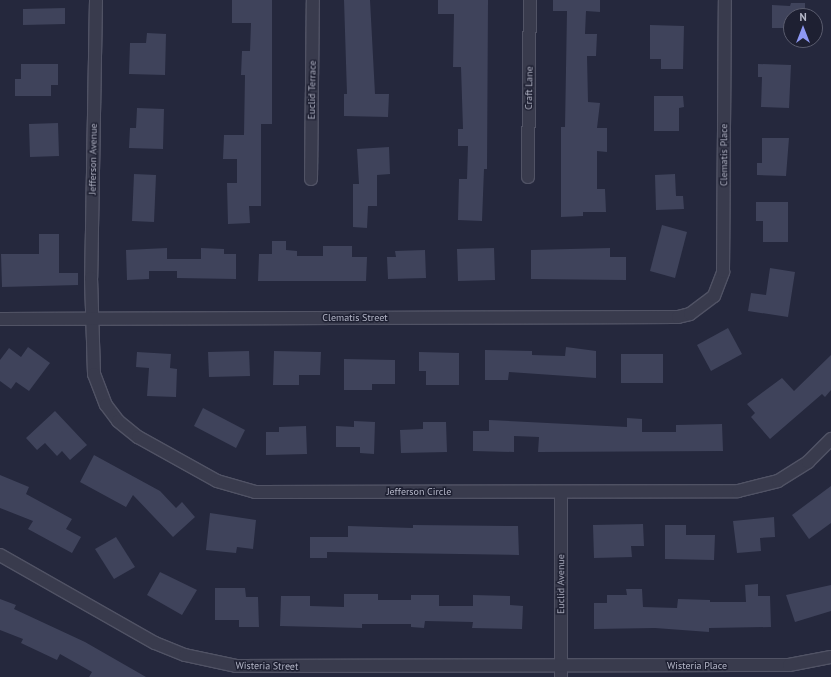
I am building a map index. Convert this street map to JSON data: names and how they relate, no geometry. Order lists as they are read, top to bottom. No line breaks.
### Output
{"streets":{"street":["Craft Lane","Euclid Terrace","Clematis Place","Jefferson Avenue","Clematis Street","Jefferson Circle","Euclid Avenue","Wisteria Street","Wisteria Place"]},"crossings":[["Clematis Place","Clematis Street"],["Jefferson Avenue","Clematis Street"],["Jefferson Avenue","Jefferson Circle"],["Clematis Street","Jefferson Circle"],["Jefferson Circle","Euclid Avenue"],["Euclid Avenue","Wisteria Street"],["Euclid Avenue","Wisteria Place"],["Wisteria Street","Wisteria Place"]],"north":"top"}
